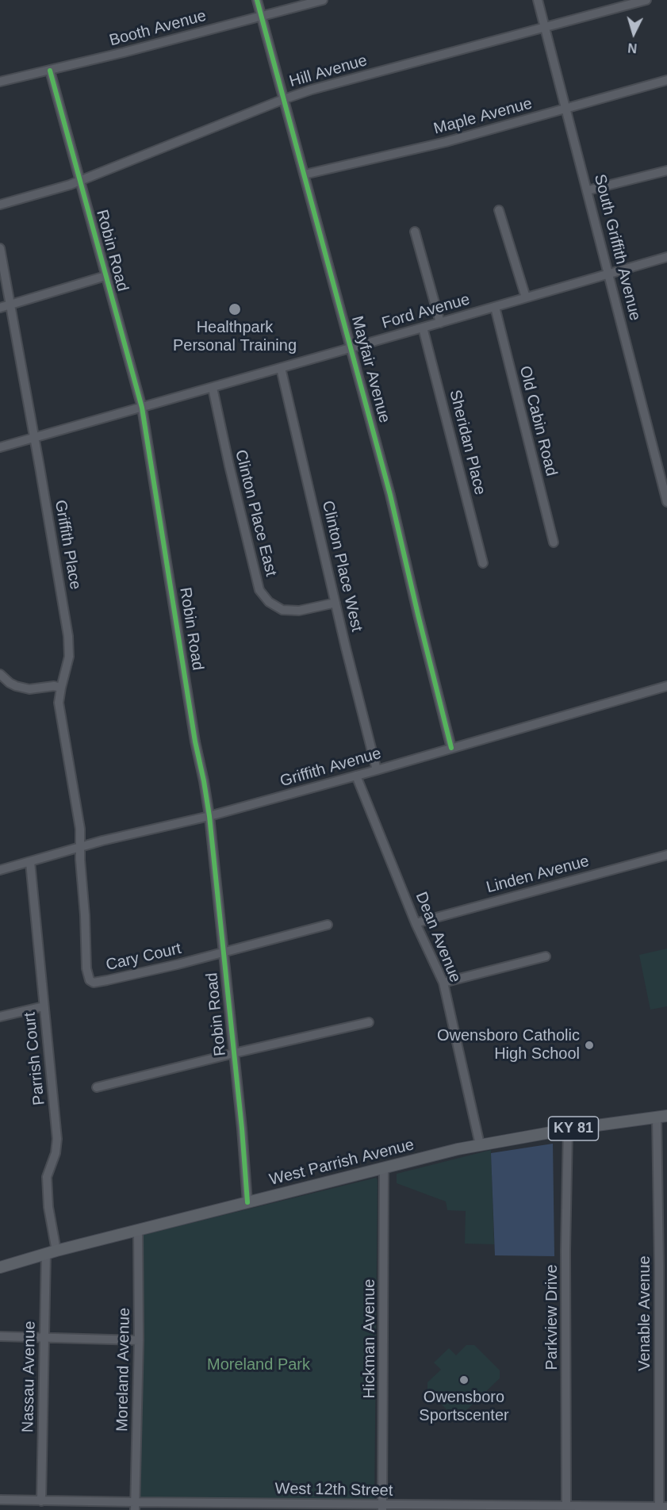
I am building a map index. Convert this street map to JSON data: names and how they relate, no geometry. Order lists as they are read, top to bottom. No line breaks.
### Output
{"streets":{"main road":["KY 81","West Parrish Avenue"],"street":["Booth Avenue","Hill Avenue","Maple Avenue","South Griffith Avenue","Robin Road","Ford Avenue","Mayfair Avenue","Old Cabin Road","Sheridan Place","Clinton Place East","Griffith Place","Clinton Place West","Griffith Avenue","Linden Avenue","Dean Avenue","Cary Court","Parrish Court","Venable Avenue","Parkview Drive","Hickman Avenue","Moreland Avenue","Nassau Avenue","West 12th Street"]},"crossings":[["Booth Avenue","Robin Road"],["Booth Avenue","Mayfair Avenue"],["Hill Avenue","South Griffith Avenue"],["Hill Avenue","Robin Road"],["Hill Avenue","Mayfair Avenue"],["Maple Avenue","South Griffith Avenue"],["Maple Avenue","Mayfair Avenue"],["South Griffith Avenue","Ford Avenue"],["Robin Road","Ford Avenue"],["Robin Road","Griffith Avenue"],["Robin Road","Cary Court"],["Robin Road","West Parrish Avenue"],["Ford Avenue","Mayfair Avenue"],["Ford Avenue","Old Cabin Road"],["Ford Avenue","Sheridan Place"],["Ford Avenue","Clinton Place East"],["Ford Avenue","Griffith Place"],["Ford Avenue","Clinton Place West"],["Mayfair Avenue","Griffith Avenue"],["Clinton Place East","Clinton Place West"],["Griffith Place","Griffith Avenue"],["Griffith Place","Cary Court"],["Clinton Place West","Griffith Avenue"],["Griffith Avenue","Dean Avenue"],["Griffith Avenue","Cary Court"],["Griffith Avenue","Parrish Court"],["Linden Avenue","Dean Avenue"],["Dean Avenue","West Parrish Avenue"],["Parrish Court","West Parrish Avenue"],["Parrish Court","Nassau Avenue"],["West Parrish Avenue","Venable Avenue"],["West Parrish Avenue","Parkview Drive"],["West Parrish Avenue","Hickman Avenue"],["West Parrish Avenue","Moreland Avenue"],["West Parrish Avenue","Nassau Avenue"],["Venable Avenue","West 12th Street"],["Parkview Drive","West 12th Street"],["Hickman Avenue","West 12th Street"],["Moreland Avenue","West 12th Street"],["Nassau Avenue","West 12th Street"]],"parks":["Moreland Park"],"places":["Healthpark Personal Training","Owensboro Catholic High School","Owensboro Sportscenter"],"north":"bottom"}
